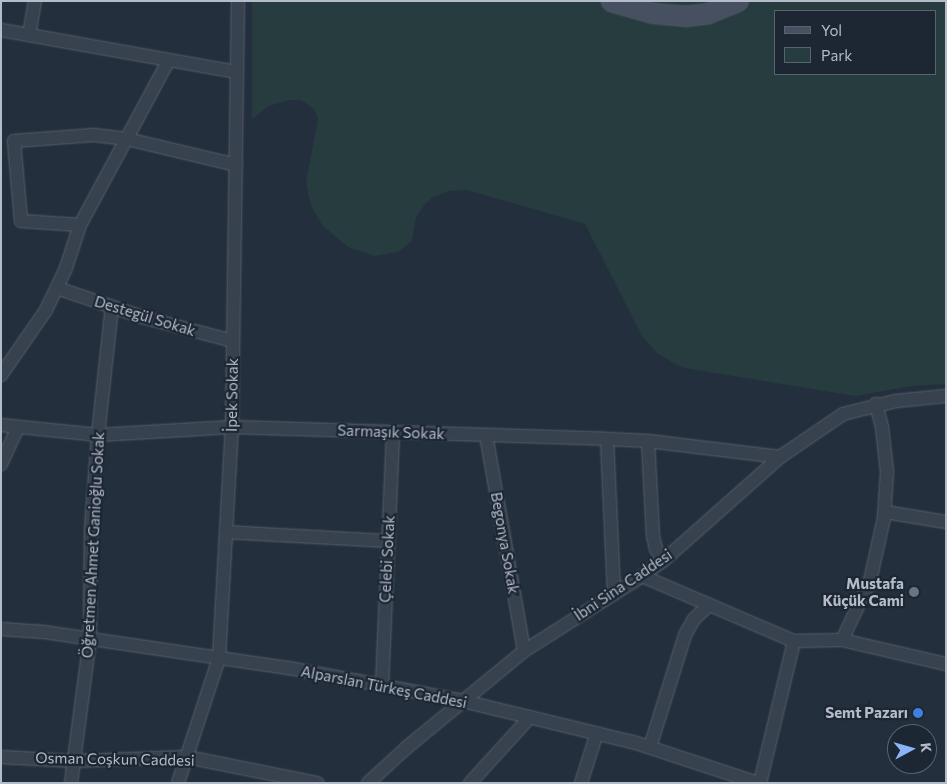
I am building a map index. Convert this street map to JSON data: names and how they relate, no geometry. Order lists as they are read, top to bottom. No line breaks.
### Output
{"streets":{"street":["Destegül Sokak","İpek Sokak","Sarmaşık Sokak","Begonya Sokak","Öğretmen Ahmet Ganioğlu Sokak","Çelebi Sokak","İbni Sina Caddesi","Alparslan Türkeş Caddesi","Osman Coşkun Caddesi"]},"crossings":[["Destegül Sokak","İpek Sokak"],["Destegül Sokak","Öğretmen Ahmet Ganioğlu Sokak"],["İpek Sokak","Sarmaşık Sokak"],["İpek Sokak","Alparslan Türkeş Caddesi"],["İpek Sokak","Osman Coşkun Caddesi"],["Sarmaşık Sokak","Begonya Sokak"],["Sarmaşık Sokak","Öğretmen Ahmet Ganioğlu Sokak"],["Sarmaşık Sokak","Çelebi Sokak"],["Sarmaşık Sokak","İbni Sina Caddesi"],["Begonya Sokak","İbni Sina Caddesi"],["Öğretmen Ahmet Ganioğlu Sokak","Alparslan Türkeş Caddesi"],["Öğretmen Ahmet Ganioğlu Sokak","Osman Coşkun Caddesi"],["Çelebi Sokak","Alparslan Türkeş Caddesi"],["İbni Sina Caddesi","Alparslan Türkeş Caddesi"]],"places":["Mustafa Küçük Cami","Semt Pazarı"],"legend":["Yol","Park"],"north":"right"}
